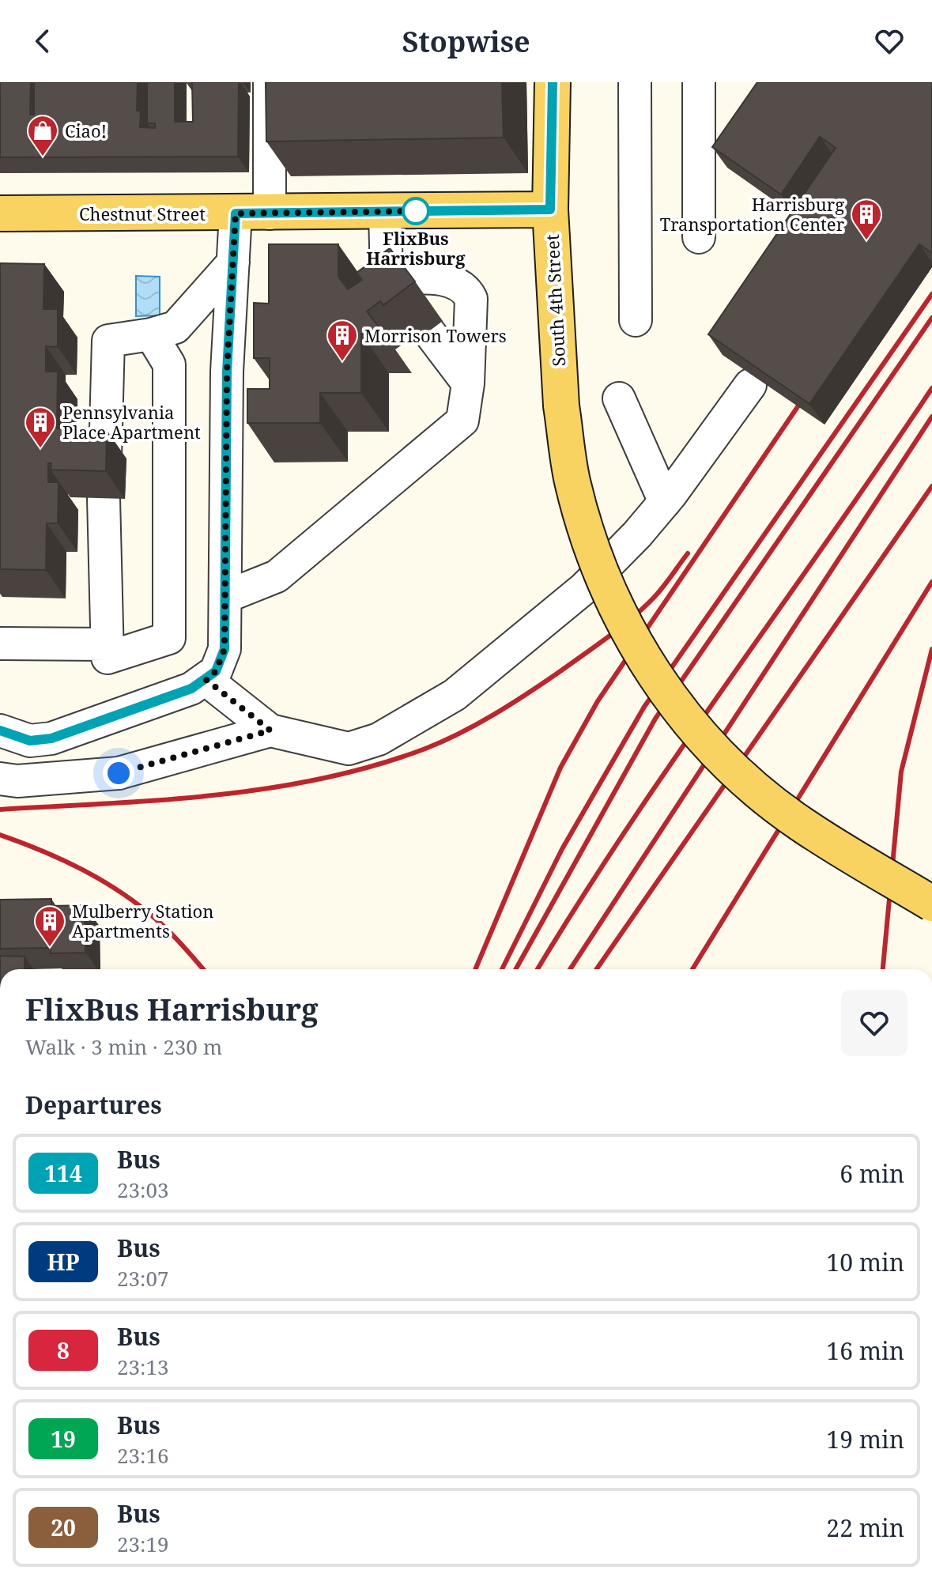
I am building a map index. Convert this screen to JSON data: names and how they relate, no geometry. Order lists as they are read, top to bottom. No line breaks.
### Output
{"streets":{"main road":["Chestnut Street","South 4th Street"]},"crossings":[["Chestnut Street","South 4th Street"]],"places":{"shop":["Ciao!"],"other":["FlixBus Harrisburg"],"building":["Harrisburg Transportation Center","Morrison Towers","Pennsylvania Place Apartment","Mulberry Station Apartments"]},"lines":["bus line 114"],"page":{"header":"Stopwise","heading":[["FlixBus Harrisburg","Walk · 3 min · 230 m"],"Departures"],"list":[{"mark":"114","name":"Bus","note":"23:03","value":"6 min"},{"mark":"HP","name":"Bus","note":"23:07","value":"10 min"},{"mark":"8","name":"Bus","note":"23:13","value":"16 min"},{"mark":"19","name":"Bus","note":"23:16","value":"19 min"},{"mark":"20","name":"Bus","note":"23:19","value":"22 min"}]}}
